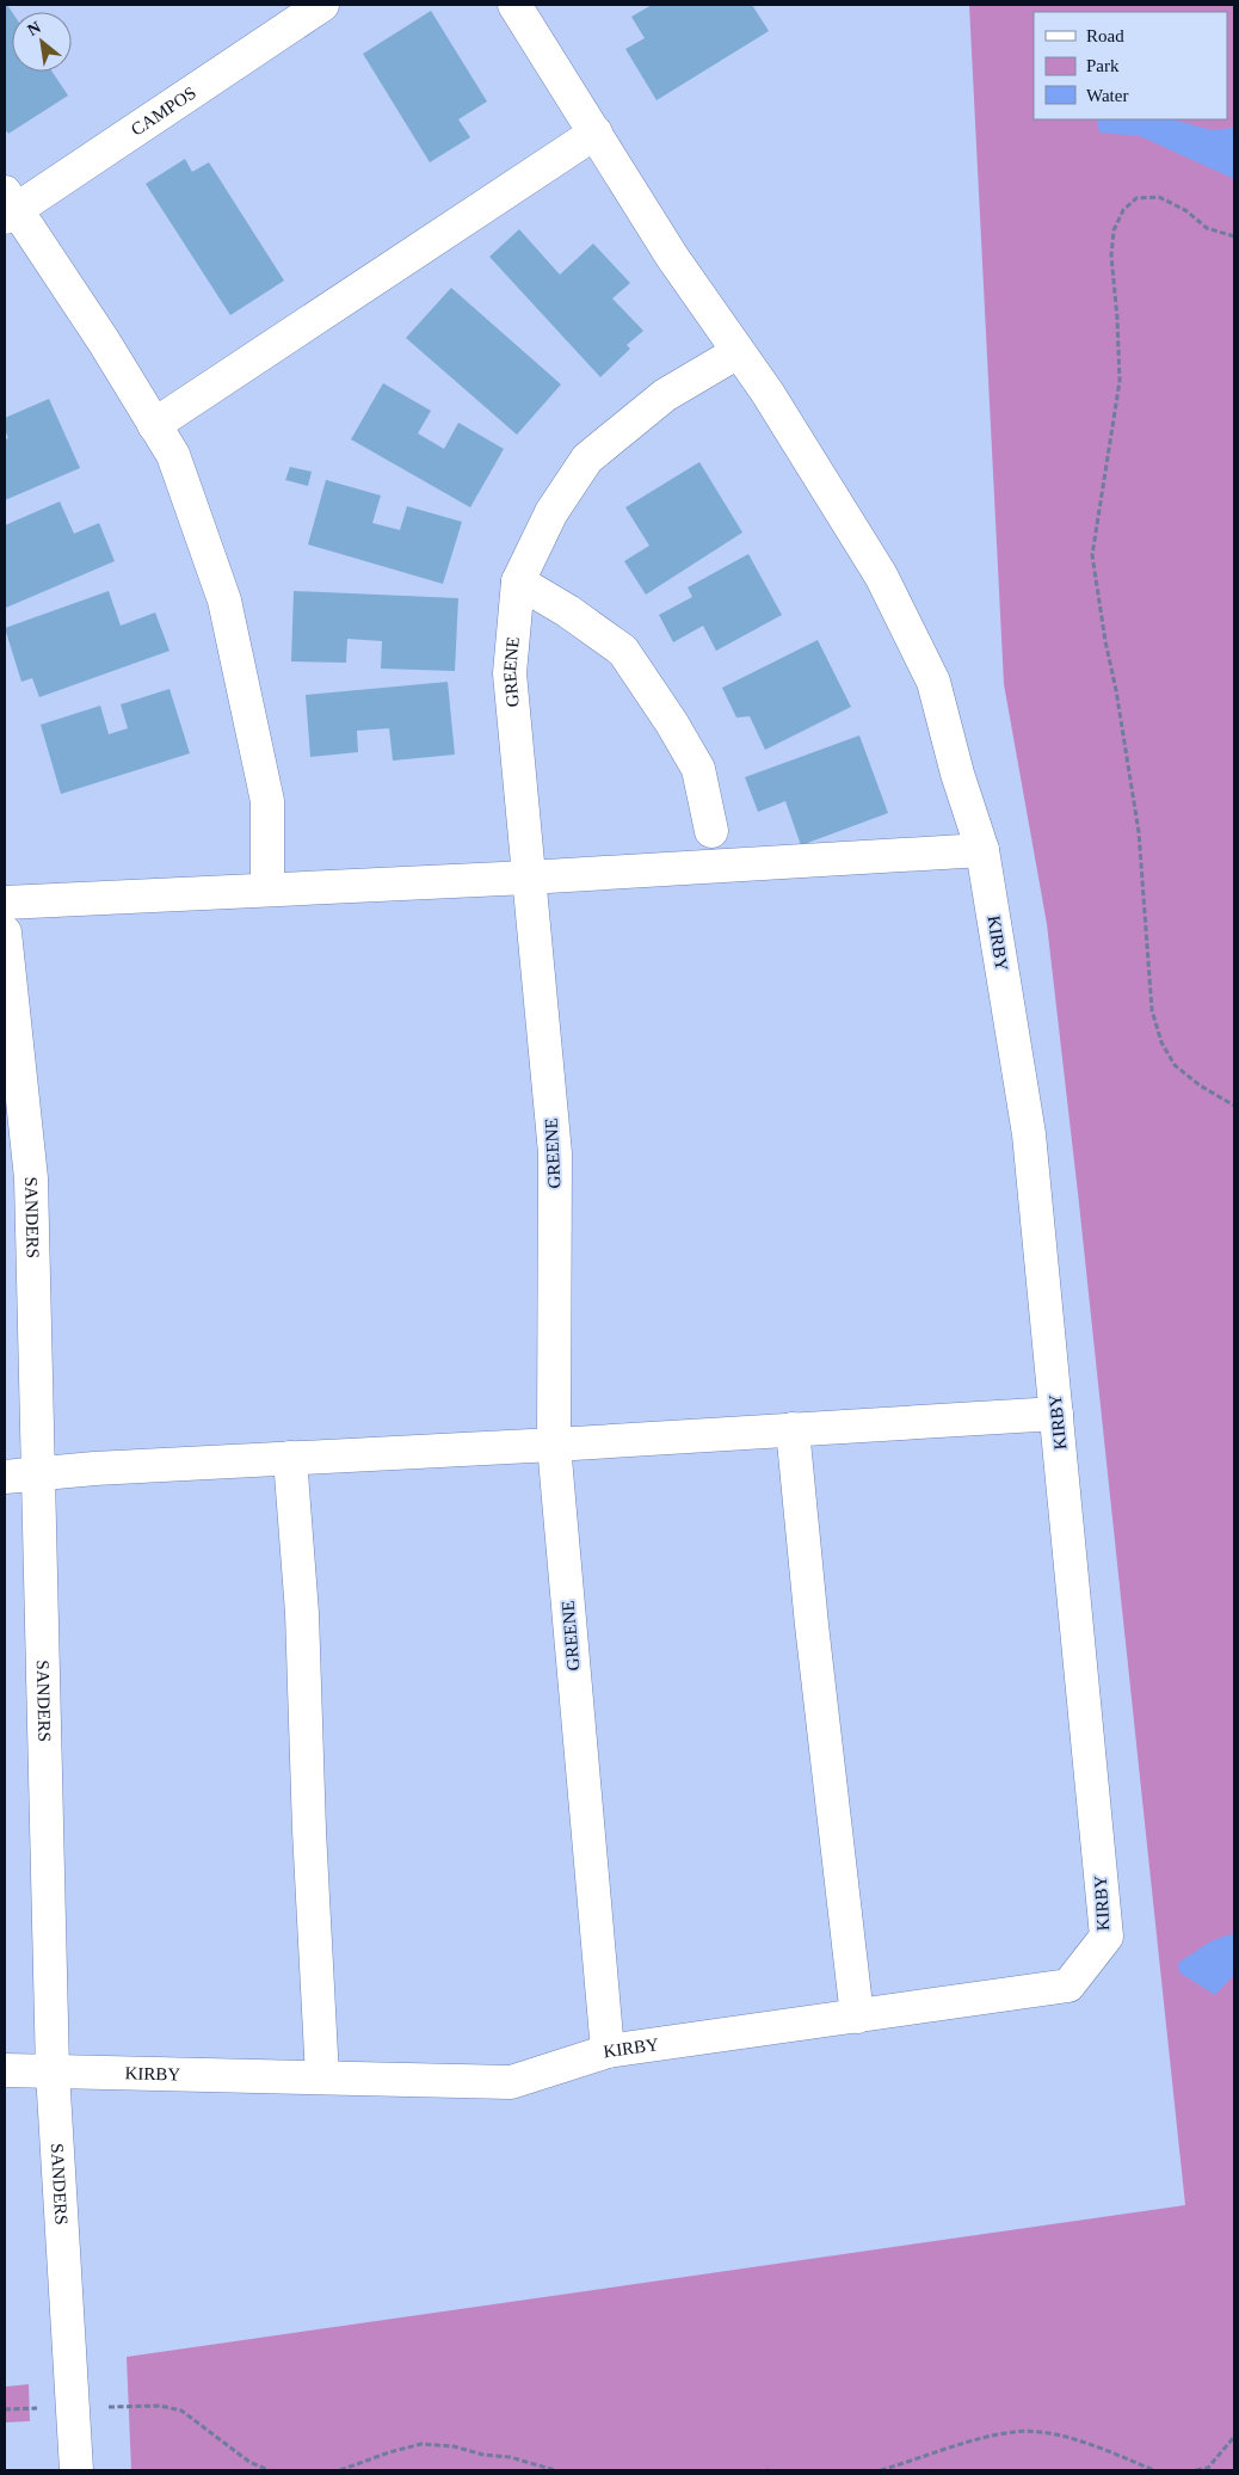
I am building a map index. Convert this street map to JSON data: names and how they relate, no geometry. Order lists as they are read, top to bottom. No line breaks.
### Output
{"streets":{"street":["CAMPOS","GREENE","KIRBY","SANDERS"]},"crossings":[["GREENE","KIRBY"],["KIRBY","SANDERS"]],"legend":["Road","Park","Water"],"north":"top left"}
